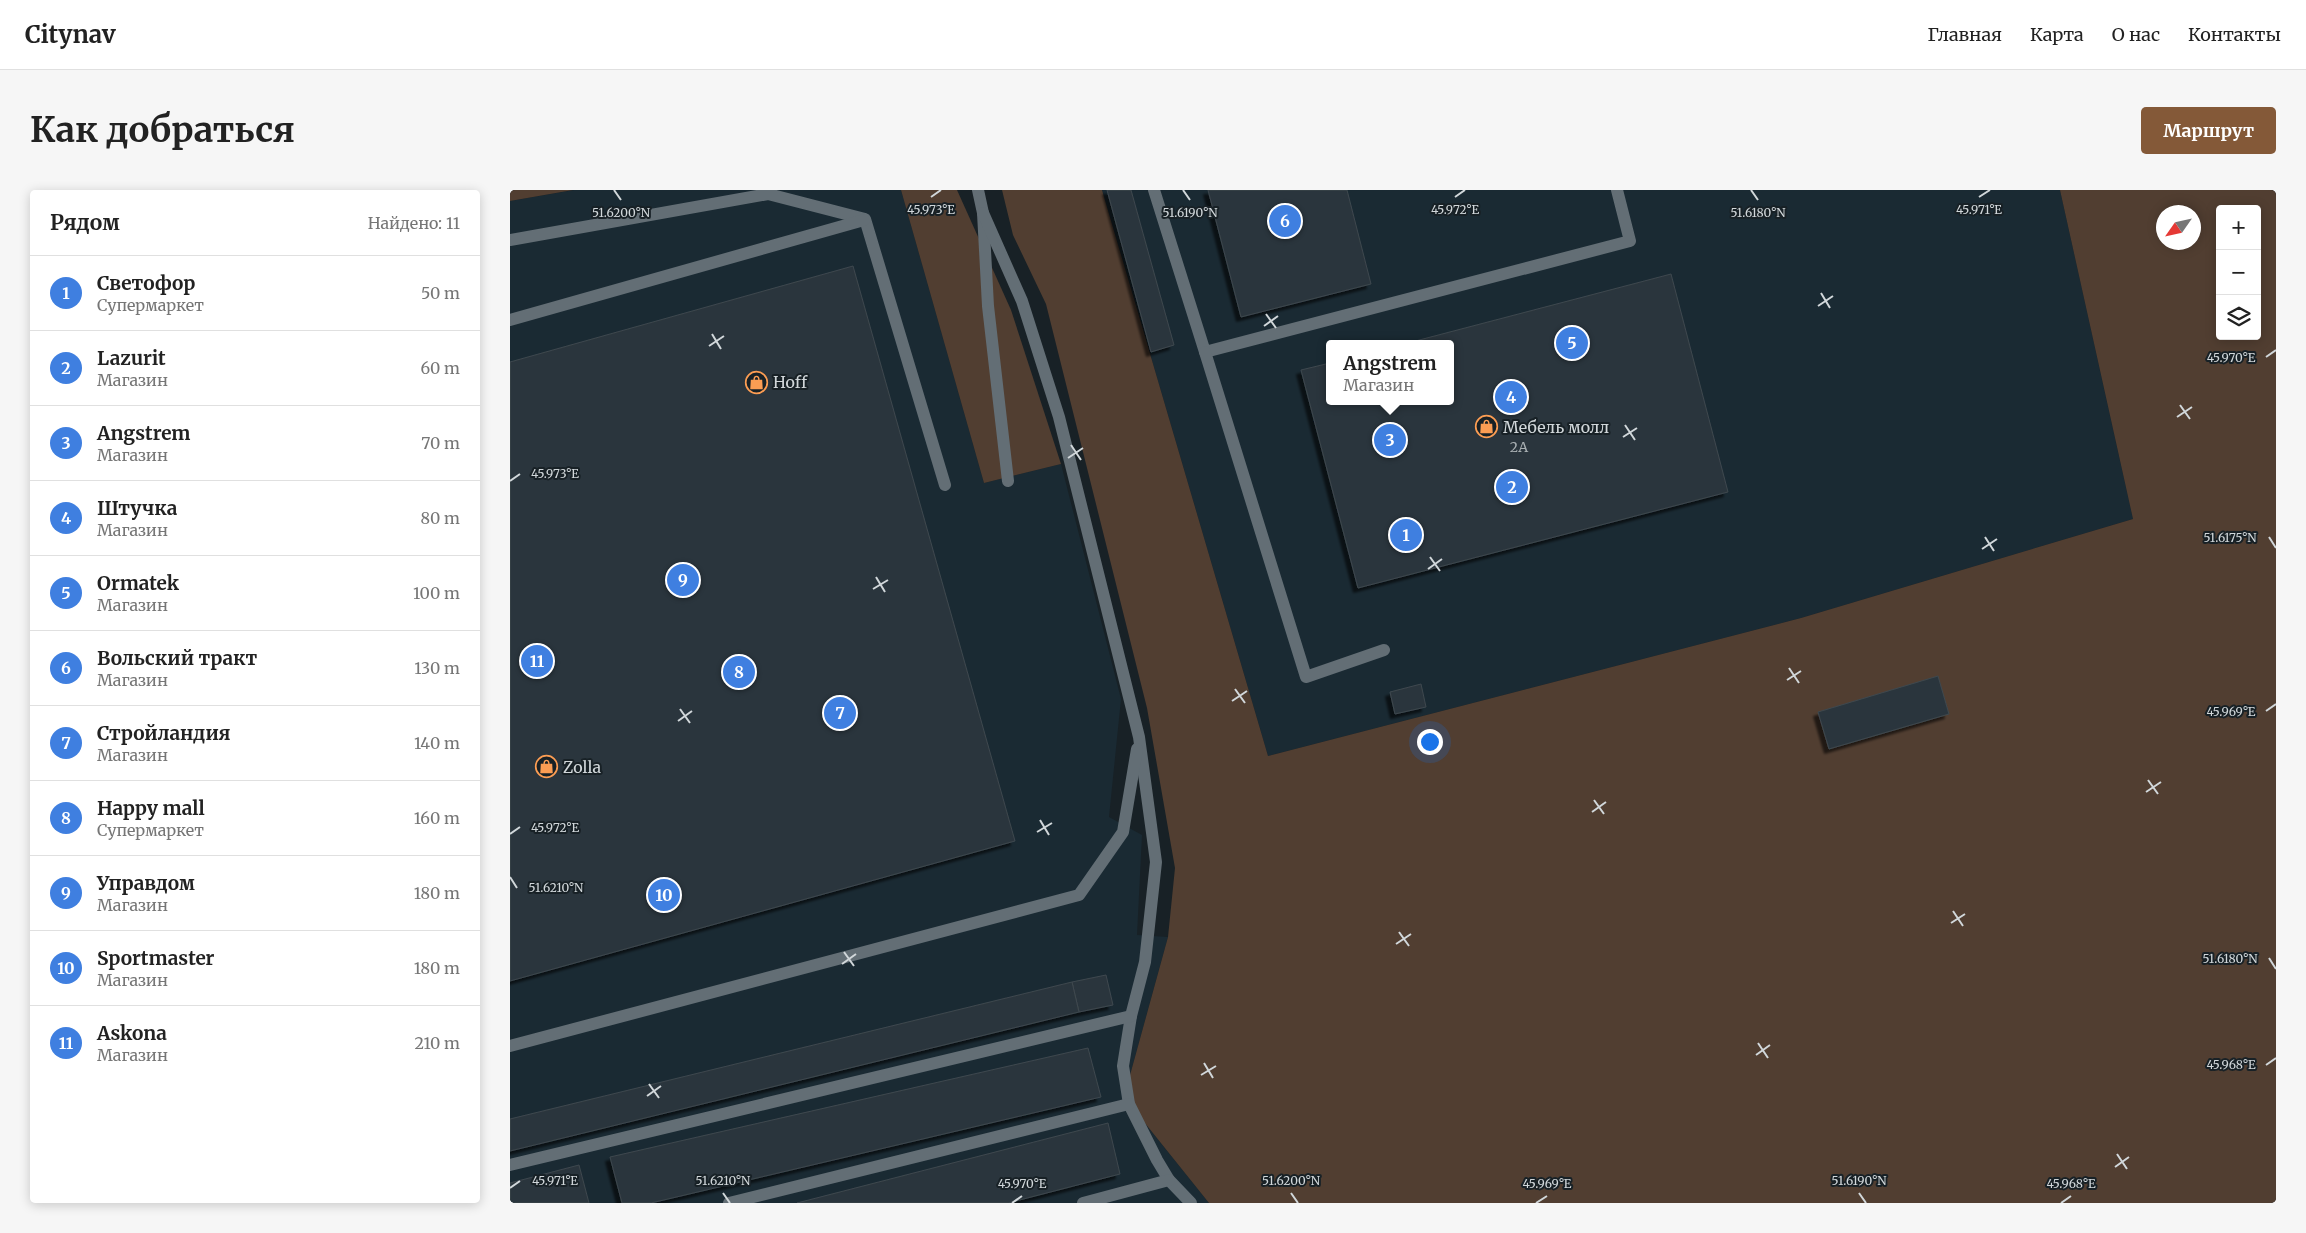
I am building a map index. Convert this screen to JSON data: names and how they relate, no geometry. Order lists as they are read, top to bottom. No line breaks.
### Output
{"places":{"shop":["Hoff","Мебель молл","Zolla"]},"house_numbers":["2А"],"north":"bottom left","page":{"header":"Citynav","nav":["Главная","Карта","О нас","Контакты"],"buttons":"Маршрут","title":"Как добраться","heading":["Рядом","Найдено: 11"],"pins":["6","5","4","3","2","1","9","11","8","7","10"],"map_buttons":["+","−"],"list":[{"mark":"1","name":"Светофор","note":"Супермаркет","value":"50 m"},{"mark":"2","name":"Lazurit","note":"Магазин","value":"60 m"},{"mark":"3","name":"Angstrem","note":"Магазин","value":"70 m"},{"mark":"4","name":"Штучка","note":"Магазин","value":"80 m"},{"mark":"5","name":"Ormatek","note":"Магазин","value":"100 m"},{"mark":"6","name":"Вольский тракт","note":"Магазин","value":"130 m"},{"mark":"7","name":"Стройландия","note":"Магазин","value":"140 m"},{"mark":"8","name":"Happy mall","note":"Супермаркет","value":"160 m"},{"mark":"9","name":"Управдом","note":"Магазин","value":"180 m"},{"mark":"10","name":"Sportmaster","note":"Магазин","value":"180 m"},{"mark":"11","name":"Askona","note":"Магазин","value":"210 m"}],"popup":["Angstrem","Магазин"]},"coordinates":["45.973°E","45.972°E","45.971°E","51.6200°N","51.6190°N","51.6180°N","45.970°E","51.6175°N","45.969°E","51.6210°N","45.968°E"]}
